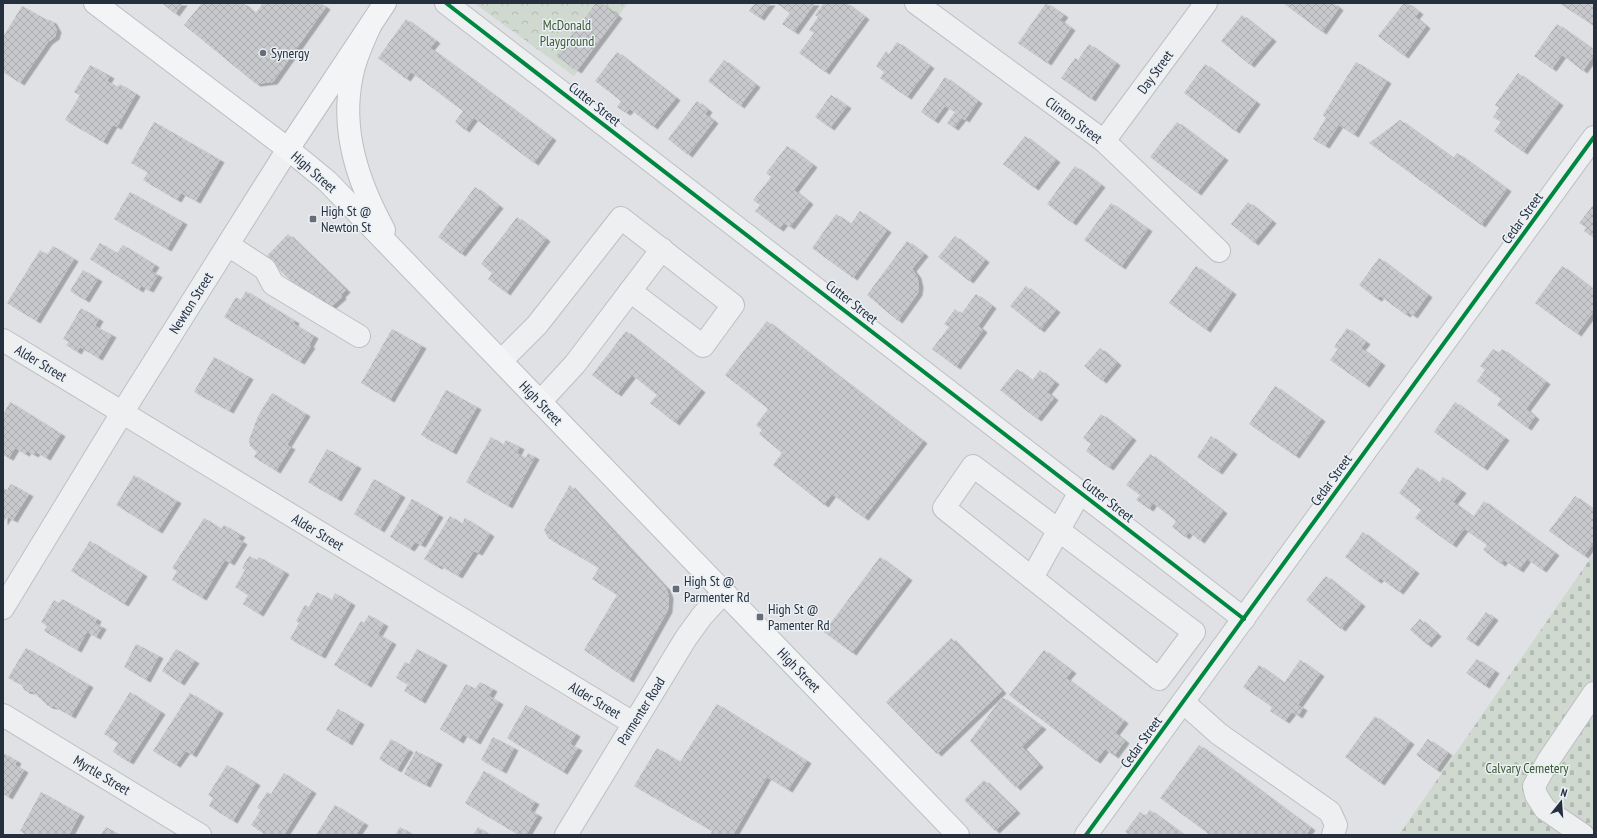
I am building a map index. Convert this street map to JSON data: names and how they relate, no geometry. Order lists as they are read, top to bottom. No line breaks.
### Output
{"streets":{"main road":["High Street","Newton Street"],"street":["Day Street","Cutter Street","Clinton Street","Cedar Street","Alder Street","Parmenter Road","Myrtle Street"]},"crossings":[["Day Street","Clinton Street"],["Cutter Street","Cedar Street"],["High Street","Newton Street"],["High Street","Parmenter Road"],["Newton Street","Alder Street"],["Alder Street","Parmenter Road"]],"parks":["McDonald Playground","Calvary Cemetery"],"places":{"other":["Synergy"],"transit":["High St @ Newton St","High St @ Parmenter Rd","High St @ Pamenter Rd"]},"north":"top"}
